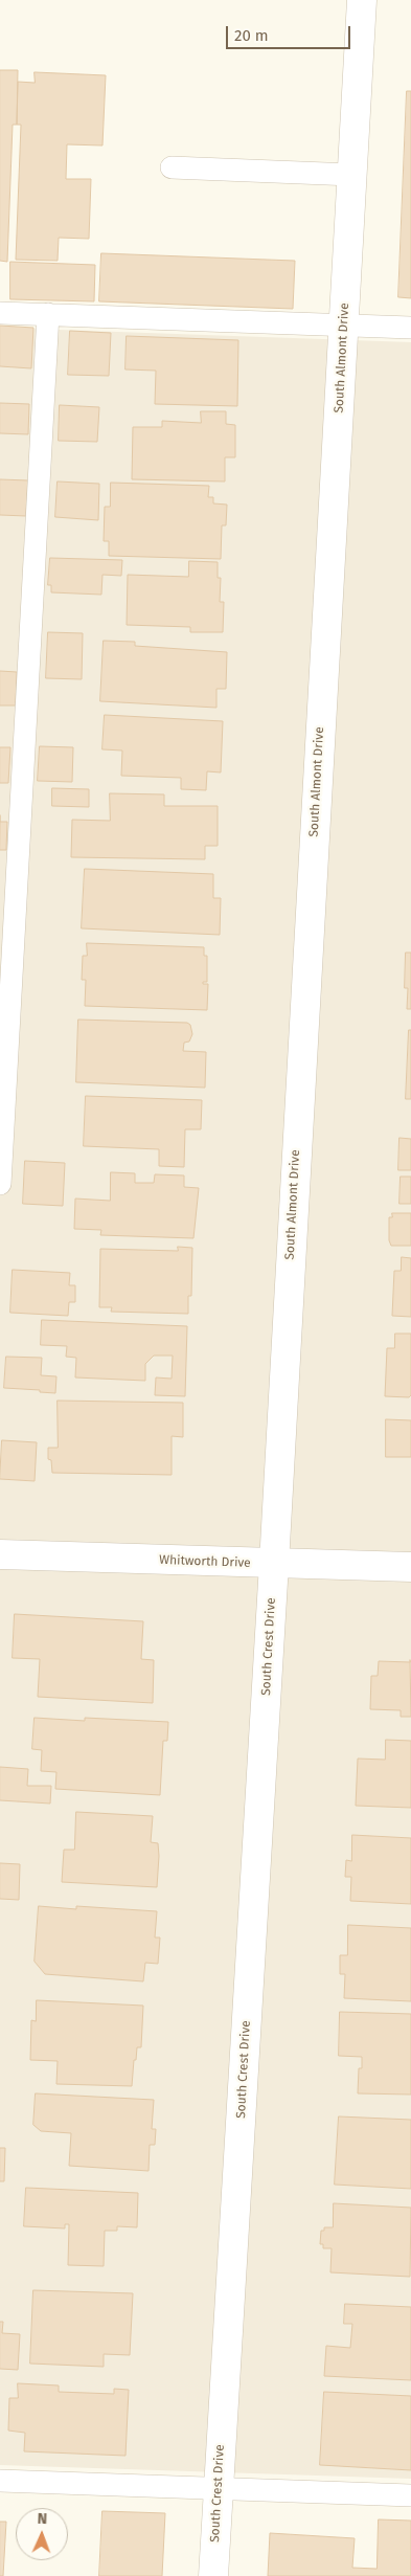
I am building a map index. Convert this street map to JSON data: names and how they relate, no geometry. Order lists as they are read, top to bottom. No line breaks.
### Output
{"streets":{"street":["South Almont Drive","Whitworth Drive","South Crest Drive"]},"crossings":[["South Almont Drive","Whitworth Drive"],["South Almont Drive","South Crest Drive"],["Whitworth Drive","South Crest Drive"]],"scale_bar":"20 m","north":"top"}
